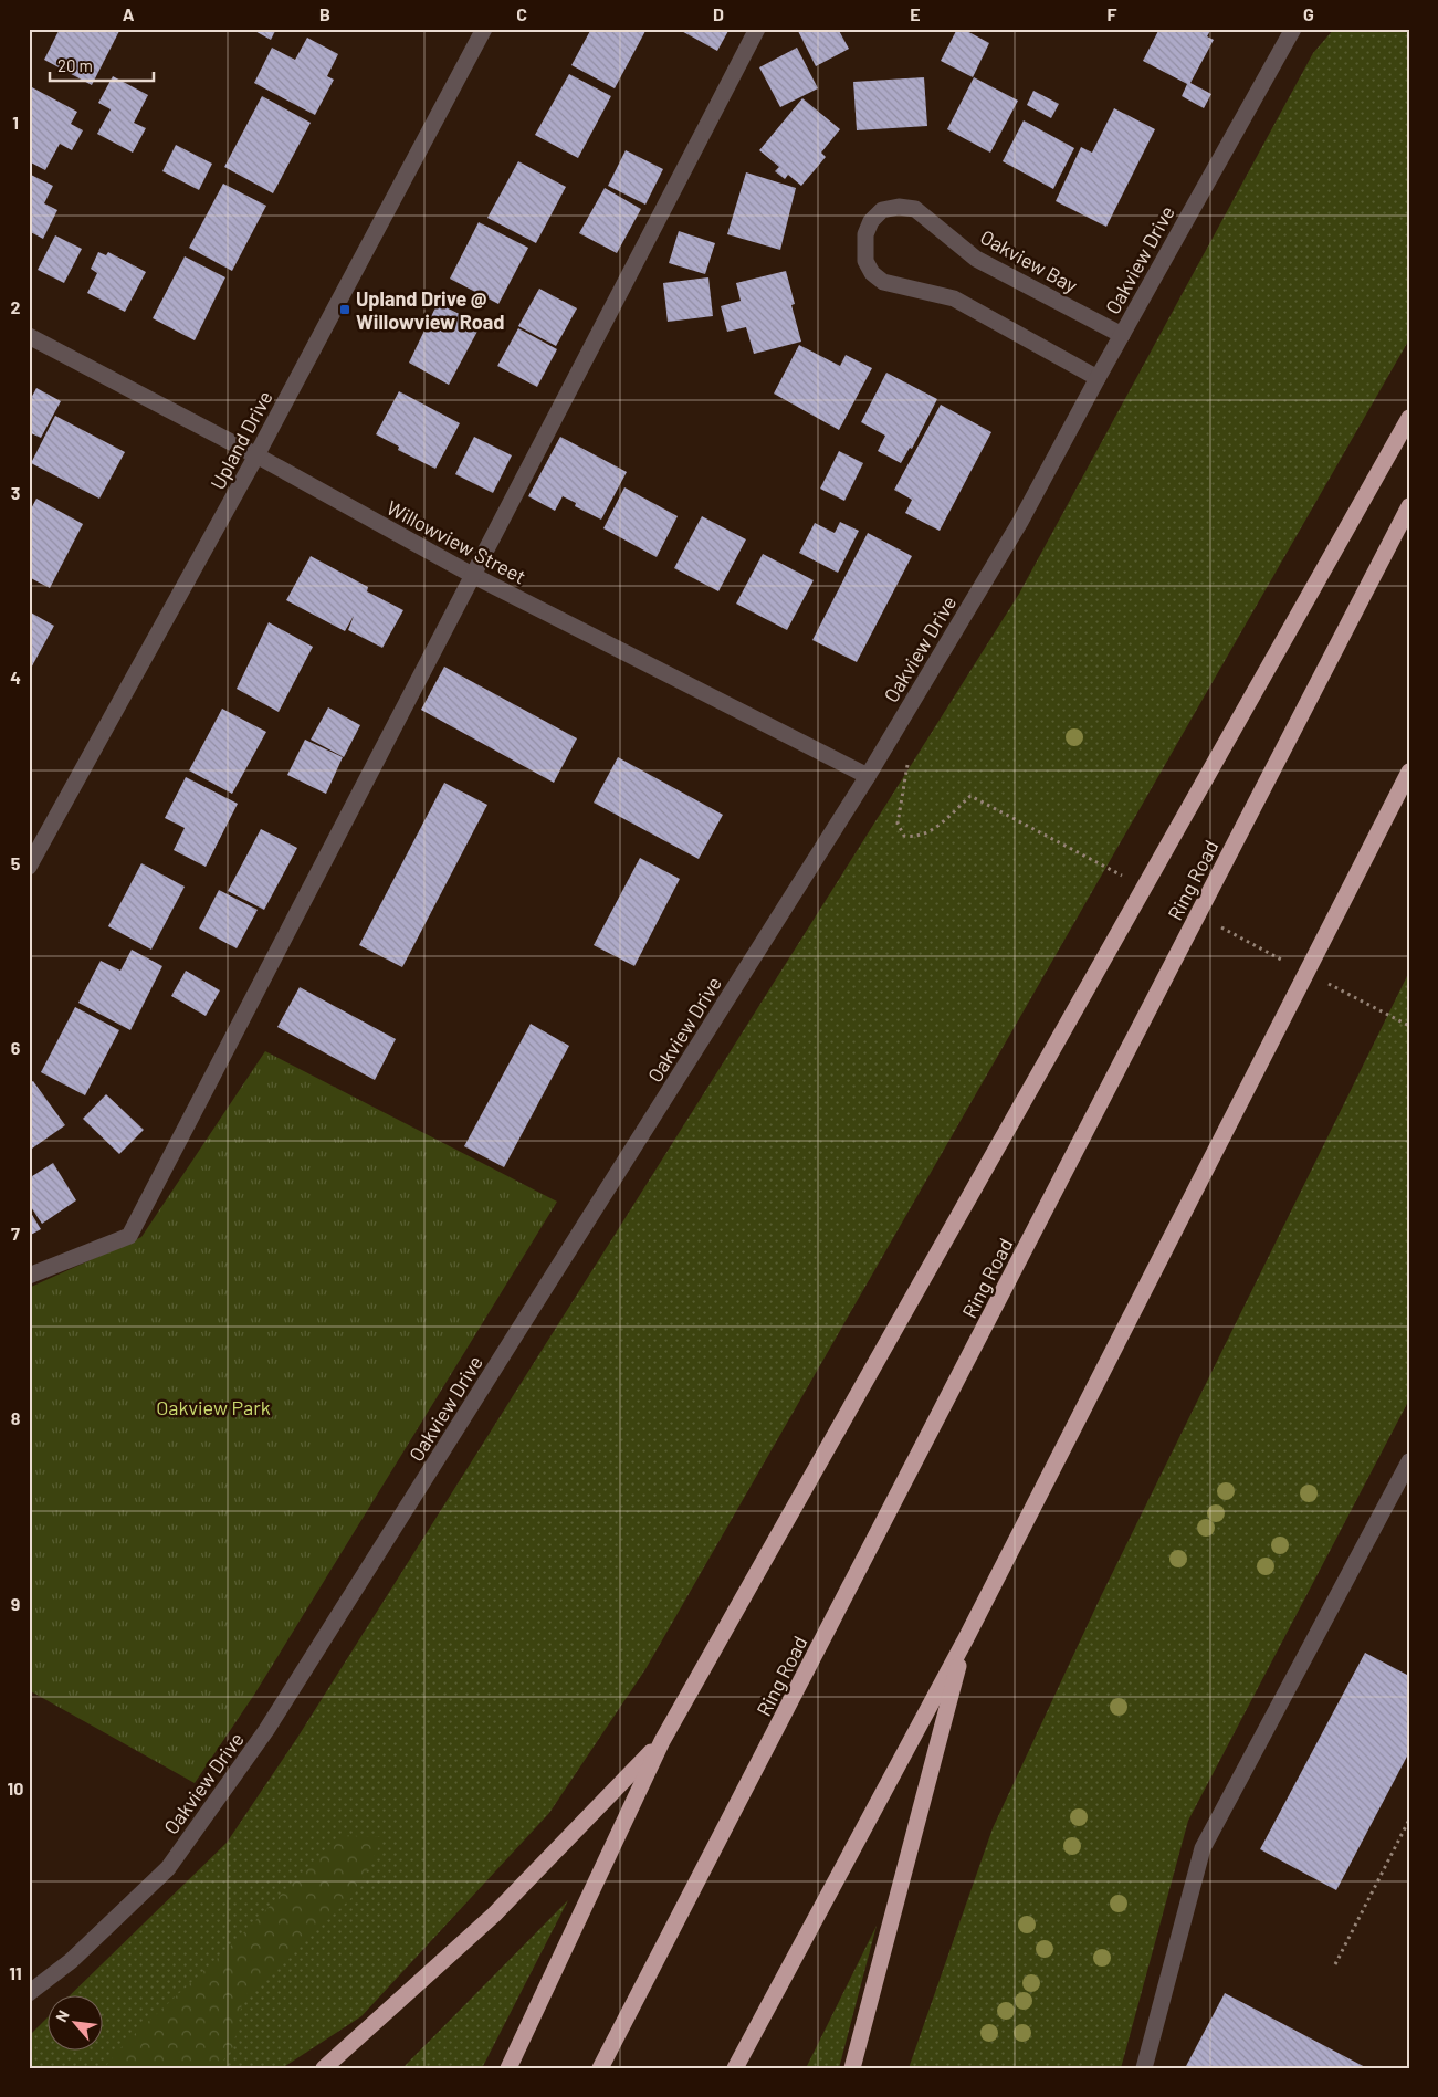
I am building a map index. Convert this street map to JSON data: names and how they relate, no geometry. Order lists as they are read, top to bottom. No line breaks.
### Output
{"streets":{"highway":["Ring Road"],"street":["Oakview Drive","Oakview Bay","Upland Drive","Willowview Street"]},"crossings":[["Oakview Drive","Oakview Bay"],["Oakview Drive","Willowview Street"],["Upland Drive","Willowview Street"]],"parks":["Oakview Park"],"places":{"transit":["Upland Drive @ Willowview Road"]},"scale_bar":"20 m","north":"top left","grid":{"columns":["A","B","C","D","E","F","G"],"rows":["1","2","3","4","5","6","7","8","9","10","11"]}}
